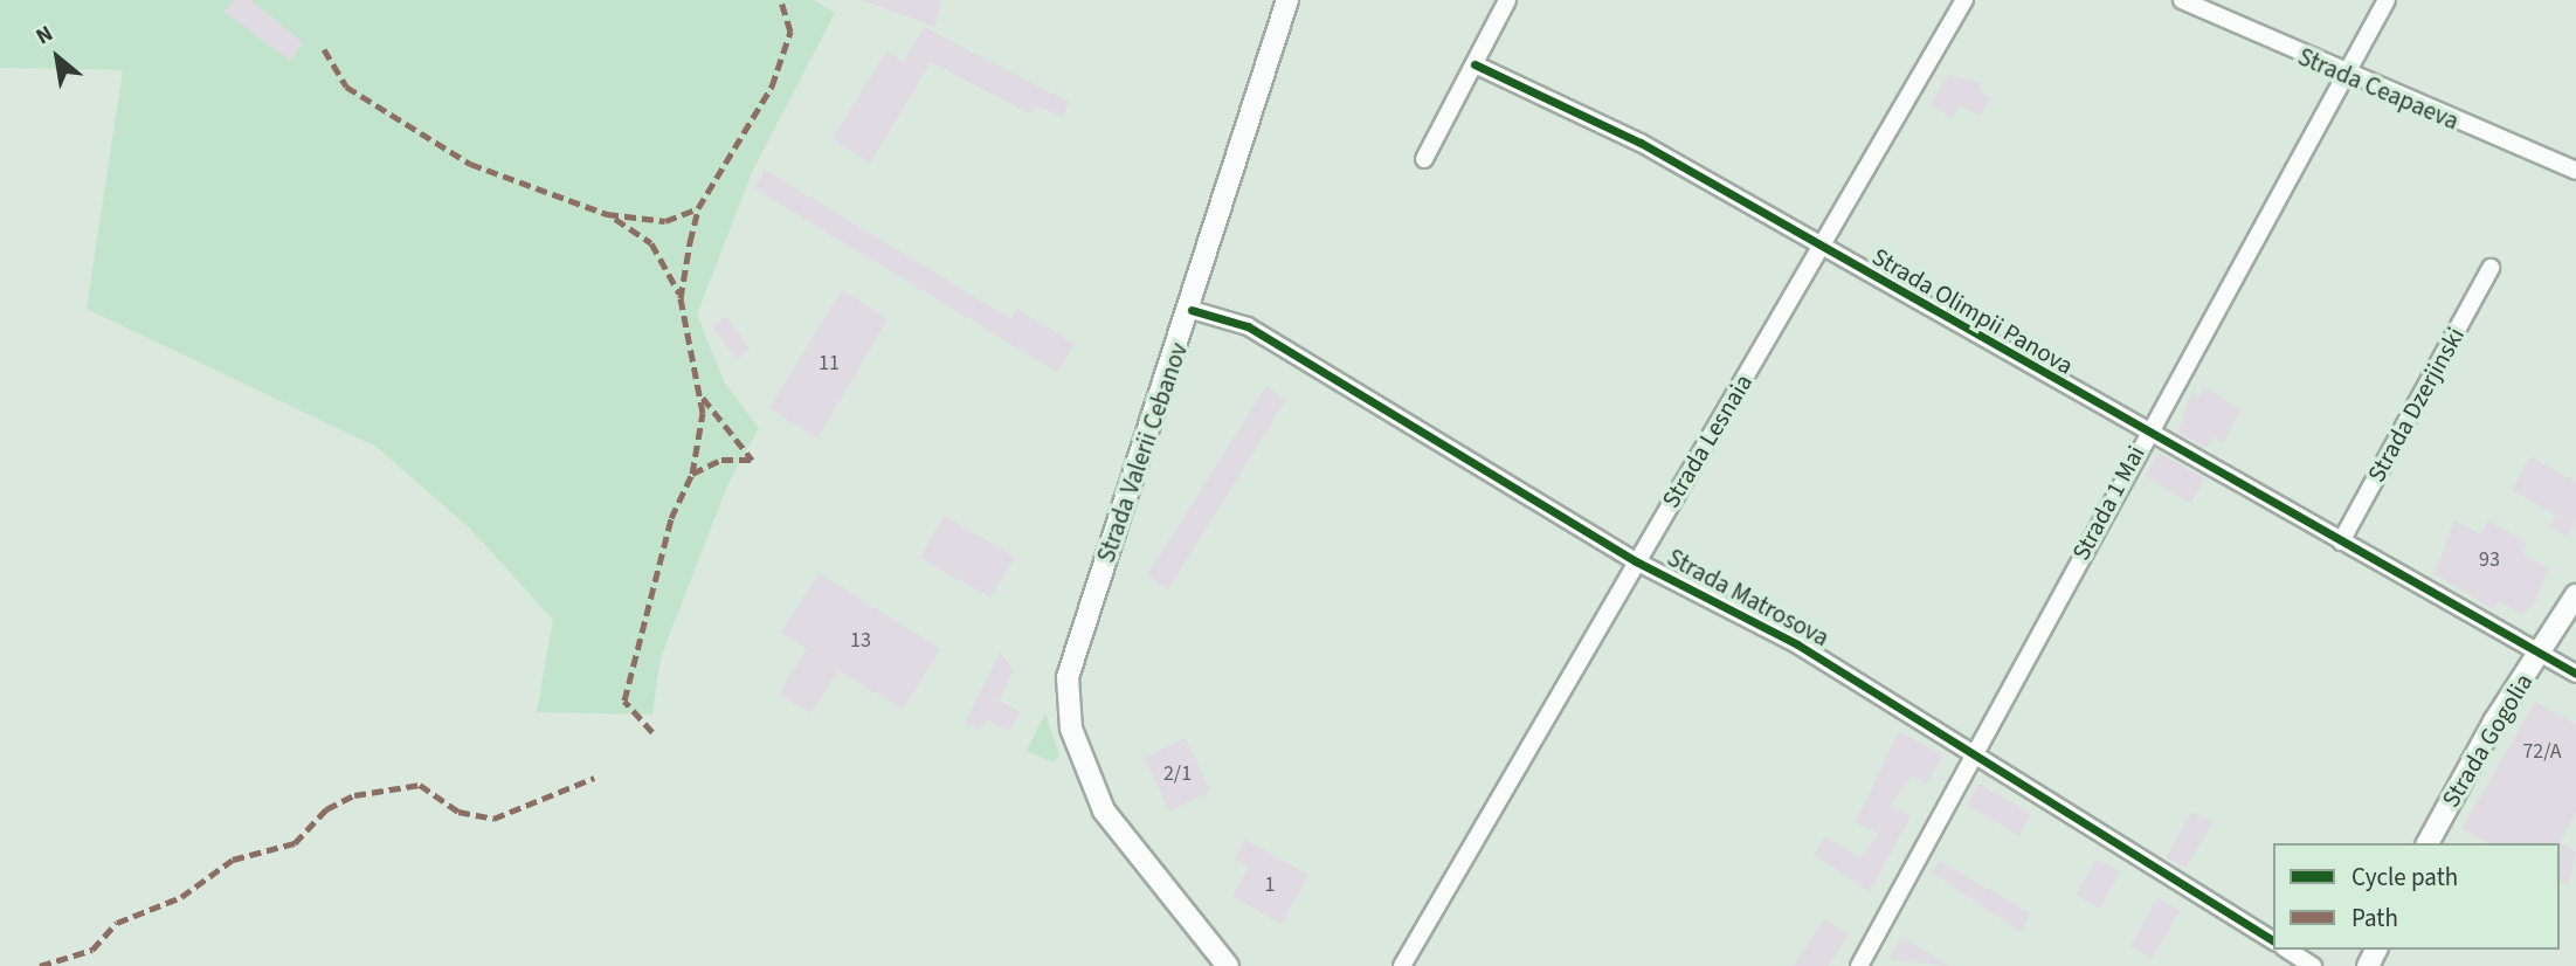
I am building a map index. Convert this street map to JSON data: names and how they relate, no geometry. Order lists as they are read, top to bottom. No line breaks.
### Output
{"streets":{"street":["Strada Ceapaeva","Strada Olimpii Panova","Strada Dzerjinski","Strada Lesnaia","Strada Valerii Cebanov","Strada 1 Mai","Strada Matrosova","Strada Gogolia"]},"crossings":[["Strada Ceapaeva","Strada 1 Mai"],["Strada Olimpii Panova","Strada Dzerjinski"],["Strada Olimpii Panova","Strada Lesnaia"],["Strada Olimpii Panova","Strada 1 Mai"],["Strada Olimpii Panova","Strada Gogolia"],["Strada Lesnaia","Strada Matrosova"],["Strada Valerii Cebanov","Strada Matrosova"],["Strada 1 Mai","Strada Matrosova"]],"house_numbers":["11","93","13","72/A","2/1","1"],"legend":["Cycle path","Path"],"north":"top left"}
